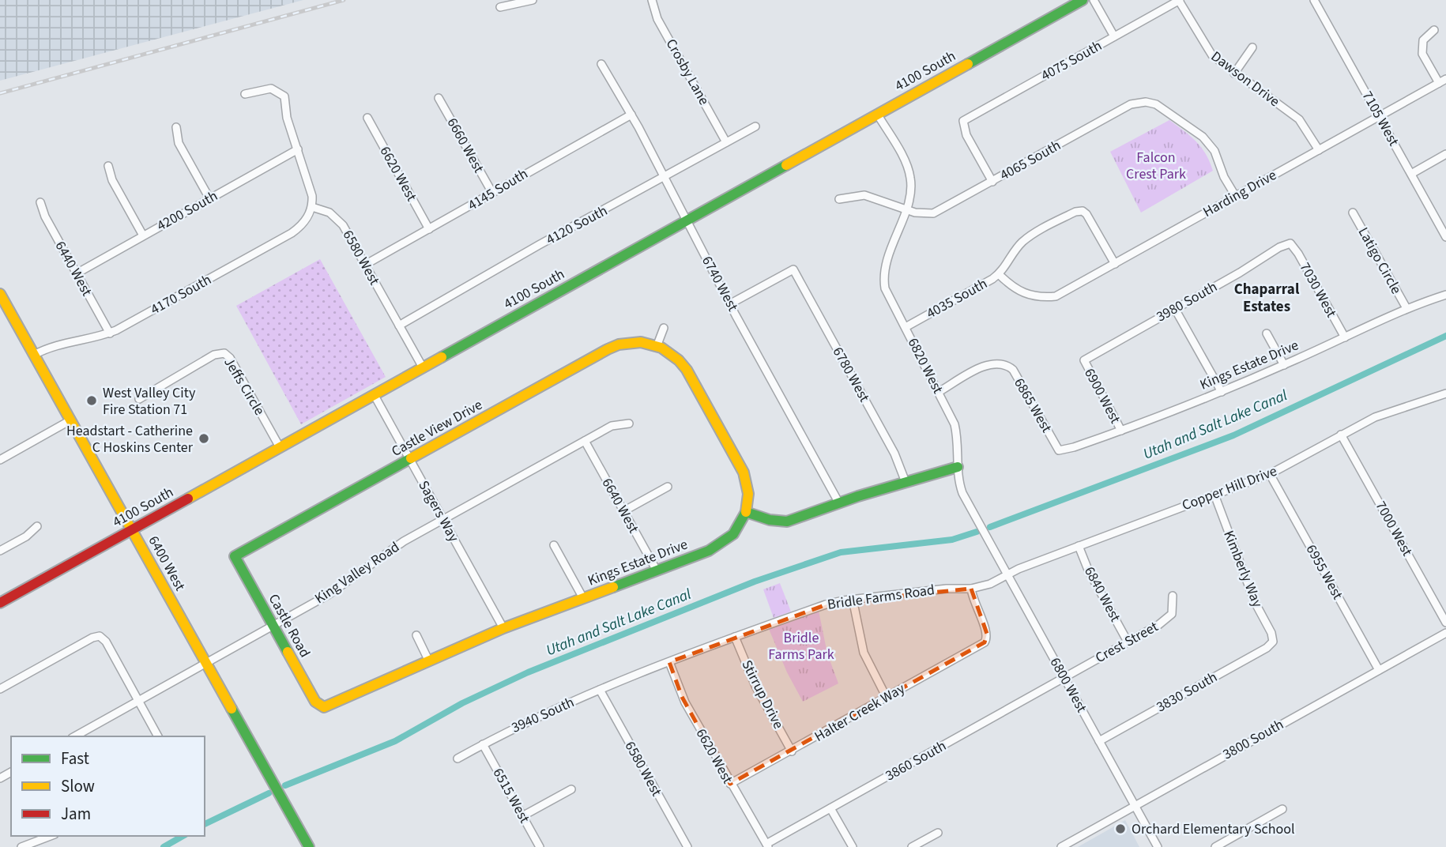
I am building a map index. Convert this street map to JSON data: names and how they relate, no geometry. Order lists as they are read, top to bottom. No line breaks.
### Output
{"streets":{"street":["4075 South","4100 South","Crosby Lane","Dawson Drive","7105 West","6660 West","4065 South","6620 West","4145 South","Harding Drive","4200 South","4120 South","6580 West","Latigo Circle","6440 West","6740 West","7030 West","4170 South","4035 South","3980 South","Kings Estate Drive","6820 West","6780 West","Jeffs Circle","6900 West","6865 West","Castle View Drive","Copper Hill Drive","6640 West","Sagers Way","7000 West","6400 West","Kimberly Way","6955 West","King Valley Road","6840 West","Bridle Farms Road","Castle Road","Crest Street","6800 West","3830 South","Stirrup Drive","Halter Creek Way","3940 South","3800 South","3860 South","6515 West"]},"crossings":[["4075 South","Dawson Drive"],["4075 South","4065 South"],["4100 South","6580 West"],["4100 South","6740 West"],["4100 South","Jeffs Circle"],["4100 South","Sagers Way"],["4100 South","6400 West"],["Crosby Lane","4120 South"],["Dawson Drive","Harding Drive"],["7105 West","Harding Drive"],["6660 West","4145 South"],["4065 South","Harding Drive"],["4065 South","6820 West"],["6620 West","4145 South"],["6620 West","Bridle Farms Road"],["6620 West","Halter Creek Way"],["6620 West","3860 South"],["4145 South","6580 West"],["4145 South","6740 West"],["Harding Drive","4035 South"],["4200 South","6440 West"],["4120 South","6580 West"],["4120 South","6740 West"],["6580 West","4170 South"],["6580 West","3940 South"],["Latigo Circle","Kings Estate Drive"],["6440 West","4170 South"],["6740 West","6780 West"],["7030 West","3980 South"],["7030 West","Kings Estate Drive"],["4170 South","6400 West"],["4035 South","6820 West"],["3980 South","6900 West"],["Kings Estate Drive","6900 West"],["Kings Estate Drive","6865 West"],["Kings Estate Drive","6640 West"],["Kings Estate Drive","Sagers Way"],["Kings Estate Drive","Castle Road"],["6820 West","6865 West"],["6820 West","6800 West"],["Castle View Drive","Sagers Way"],["Castle View Drive","Castle Road"],["Copper Hill Drive","7000 West"],["Copper Hill Drive","Kimberly Way"],["Copper Hill Drive","6955 West"],["Copper Hill Drive","6840 West"],["Copper Hill Drive","Bridle Farms Road"],["Copper Hill Drive","6800 West"],["6640 West","King Valley Road"],["Sagers Way","King Valley Road"],["6400 West","King Valley Road"],["Kimberly Way","3830 South"],["6955 West","3800 South"],["King Valley Road","Castle Road"],["6840 West","Crest Street"],["Bridle Farms Road","6800 West"],["Bridle Farms Road","Stirrup Drive"],["Bridle Farms Road","Halter Creek Way"],["Bridle Farms Road","3940 South"],["Crest Street","6800 West"],["Crest Street","3860 South"],["6800 West","3830 South"],["6800 West","3800 South"],["6800 West","3860 South"],["Stirrup Drive","Halter Creek Way"],["3940 South","6515 West"]],"districts":["Chaparral Estates"],"water":["Utah and Salt Lake Canal"],"parks":["Falcon Crest Park","Bridle Farms Park"],"places":["West Valley City Fire Station 71","Headstart - Catherine C Hoskins Center","Orchard Elementary School"],"legend":["Fast","Slow","Jam"]}
